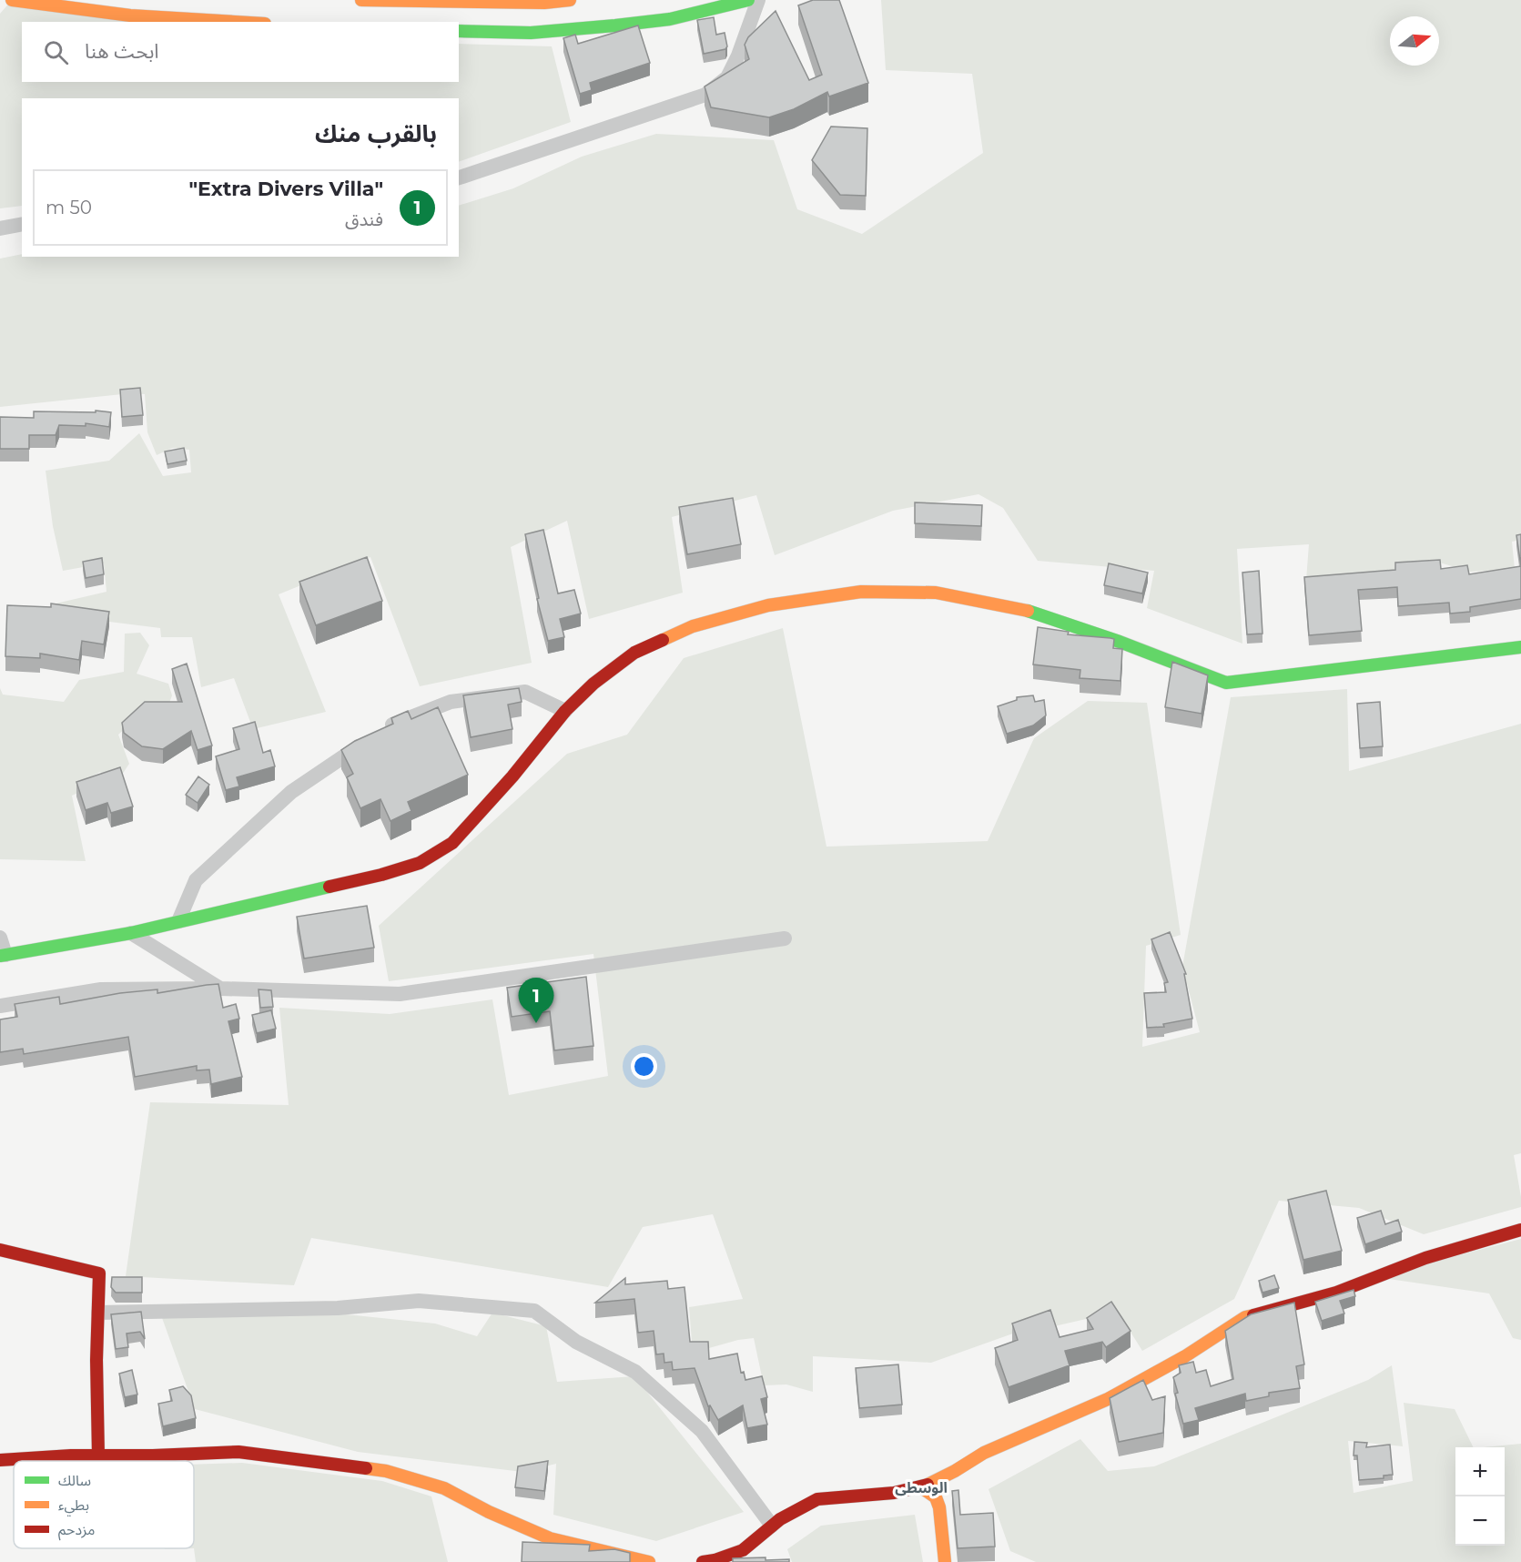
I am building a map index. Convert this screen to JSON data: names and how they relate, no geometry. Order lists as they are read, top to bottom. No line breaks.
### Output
{"districts":["الوسطى"],"legend":["سالك","بطيء","مزدحم"],"north":"right","page":{"search":"ابحث هنا","heading":"بالقرب منك","list":[{"mark":"1","name":"\"Extra Divers Villa\"","note":"فندق","value":"50 m"}],"pins":"1","map_buttons":["+","−"]}}
